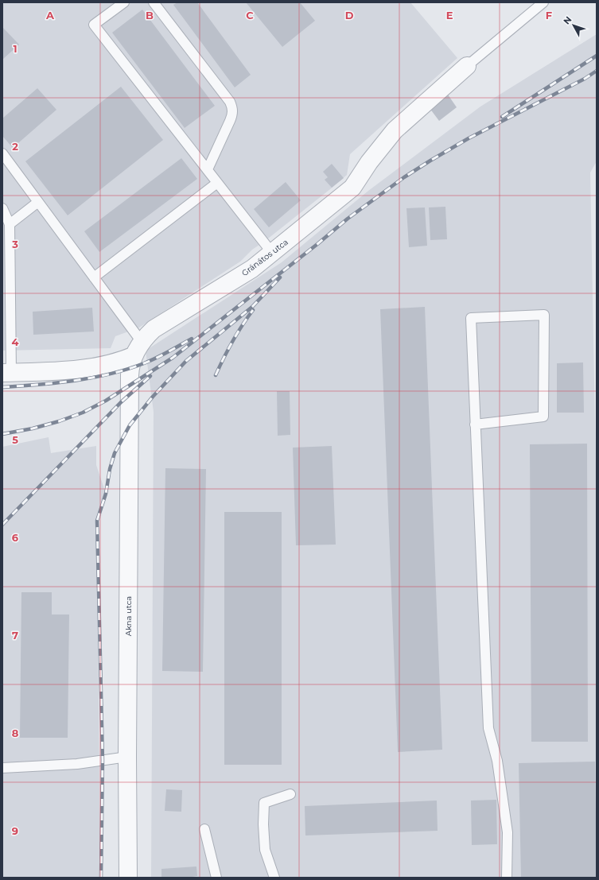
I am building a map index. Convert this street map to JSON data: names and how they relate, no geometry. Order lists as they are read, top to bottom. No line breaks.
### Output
{"streets":{"street":["Gránátos utca","Akna utca"]},"crossings":[["Gránátos utca","Akna utca"]],"north":"top left","grid":{"columns":["A","B","C","D","E","F"],"rows":["1","2","3","4","5","6","7","8","9"]}}
